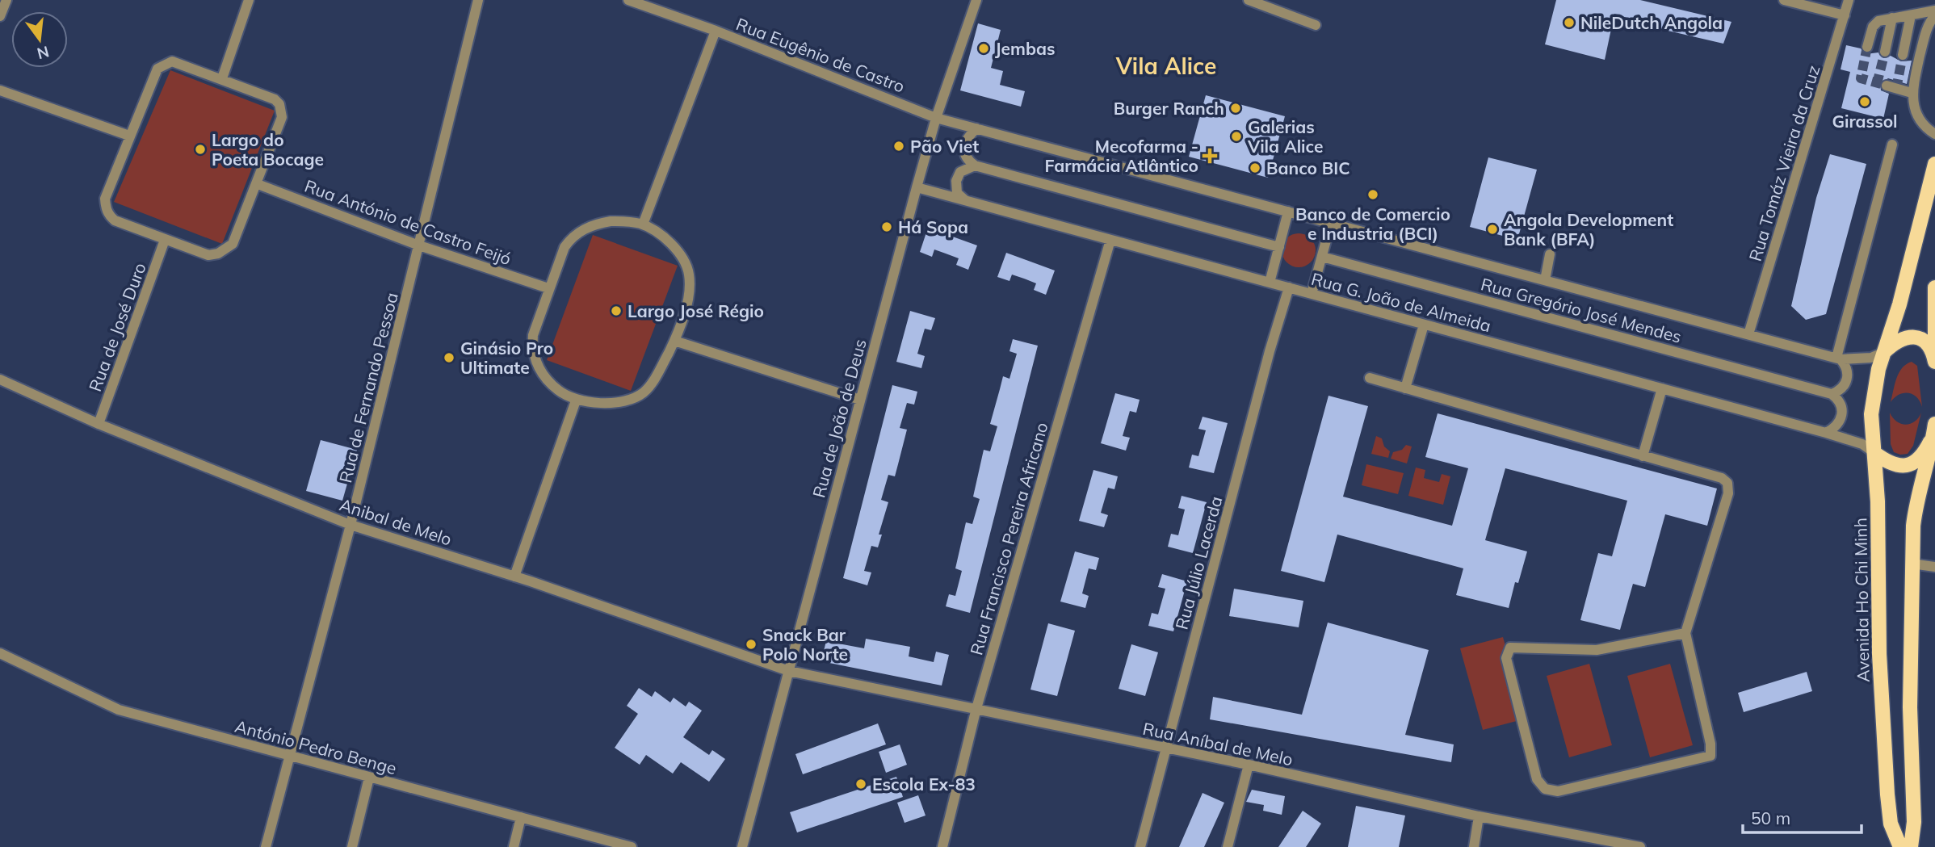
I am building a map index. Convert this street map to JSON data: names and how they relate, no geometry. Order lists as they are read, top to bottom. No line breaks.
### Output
{"streets":{"main road":["Avenida Ho Chi Minh"],"street":["Rua Eugênio de Castro","Rua Tomáz Vieira da Cruz","Rua António de Castro Feijó","Rua G. João de Almeida","Rua Gregório José Mendes","Rua de José Duro","Rua de Fernando Pessoa","Rua de João de Deus","Anibal de Melo","Rua Francisco Pereira Africano","Rua Júlio Lacerda","Rua Aníbal de Melo","António Pedro Benge"]},"crossings":[["Rua Eugênio de Castro","Rua de João de Deus"],["Rua António de Castro Feijó","Rua de José Duro"],["Rua António de Castro Feijó","Rua de Fernando Pessoa"],["Rua G. João de Almeida","Rua de João de Deus"],["Rua G. João de Almeida","Rua Francisco Pereira Africano"],["Rua G. João de Almeida","Rua Júlio Lacerda"],["Rua G. João de Almeida","Avenida Ho Chi Minh"],["Rua de José Duro","Anibal de Melo"],["Rua de Fernando Pessoa","Anibal de Melo"],["Rua de Fernando Pessoa","António Pedro Benge"],["Rua de João de Deus","Anibal de Melo"],["Rua de João de Deus","Rua Aníbal de Melo"],["Anibal de Melo","Rua Aníbal de Melo"],["Rua Francisco Pereira Africano","Rua Aníbal de Melo"],["Rua Júlio Lacerda","Rua Aníbal de Melo"]],"districts":["Vila Alice"],"places":{"other":["NileDutch Angola","Jembas","Girassol","Burger Ranch","Galerias Vila Alice","Pão Viet","Largo do Poeta Bocage","Banco BIC","Banco de Comercio e Industria (BCI)","Há Sopa","Angola Development Bank (BFA)","Largo José Régio","Ginásio Pro Ultimate","Snack Bar Polo Norte","Escola Ex-83"],"health":["Mecofarma - Farmácia Atlântico"]},"scale_bar":"50 m","north":"bottom"}
